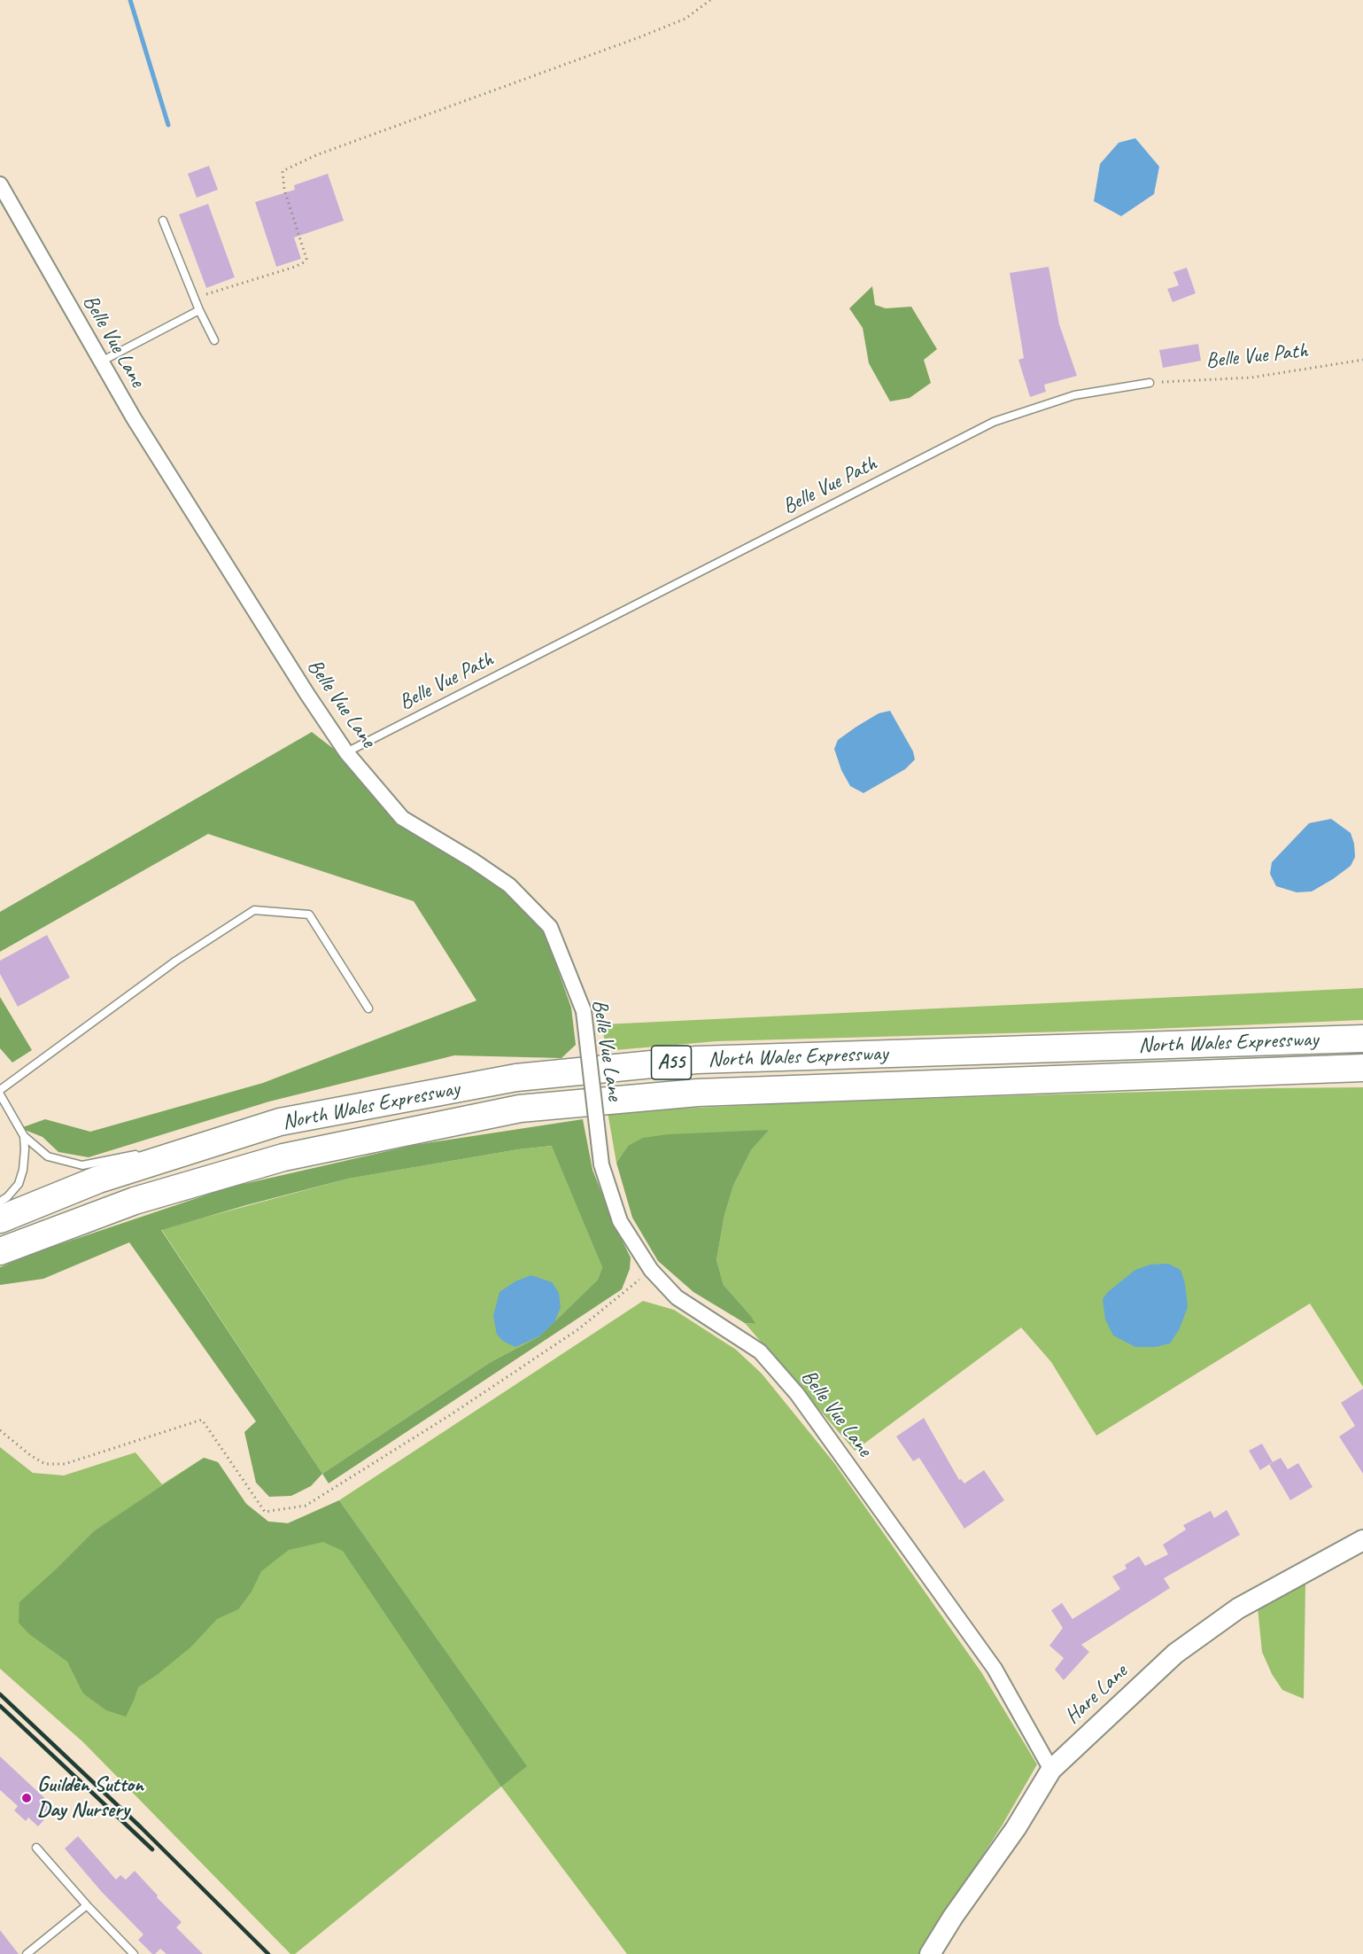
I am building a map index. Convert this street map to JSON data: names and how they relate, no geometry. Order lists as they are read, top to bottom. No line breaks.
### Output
{"streets":{"highway":["North Wales Expressway","A55"],"street":["Belle Vue Lane","Hare Lane"],"lane":["Belle Vue Path"]},"crossings":[["Belle Vue Lane","Belle Vue Path"],["Belle Vue Lane","Hare Lane"]],"places":["Guilden Sutton Day Nursery"]}
